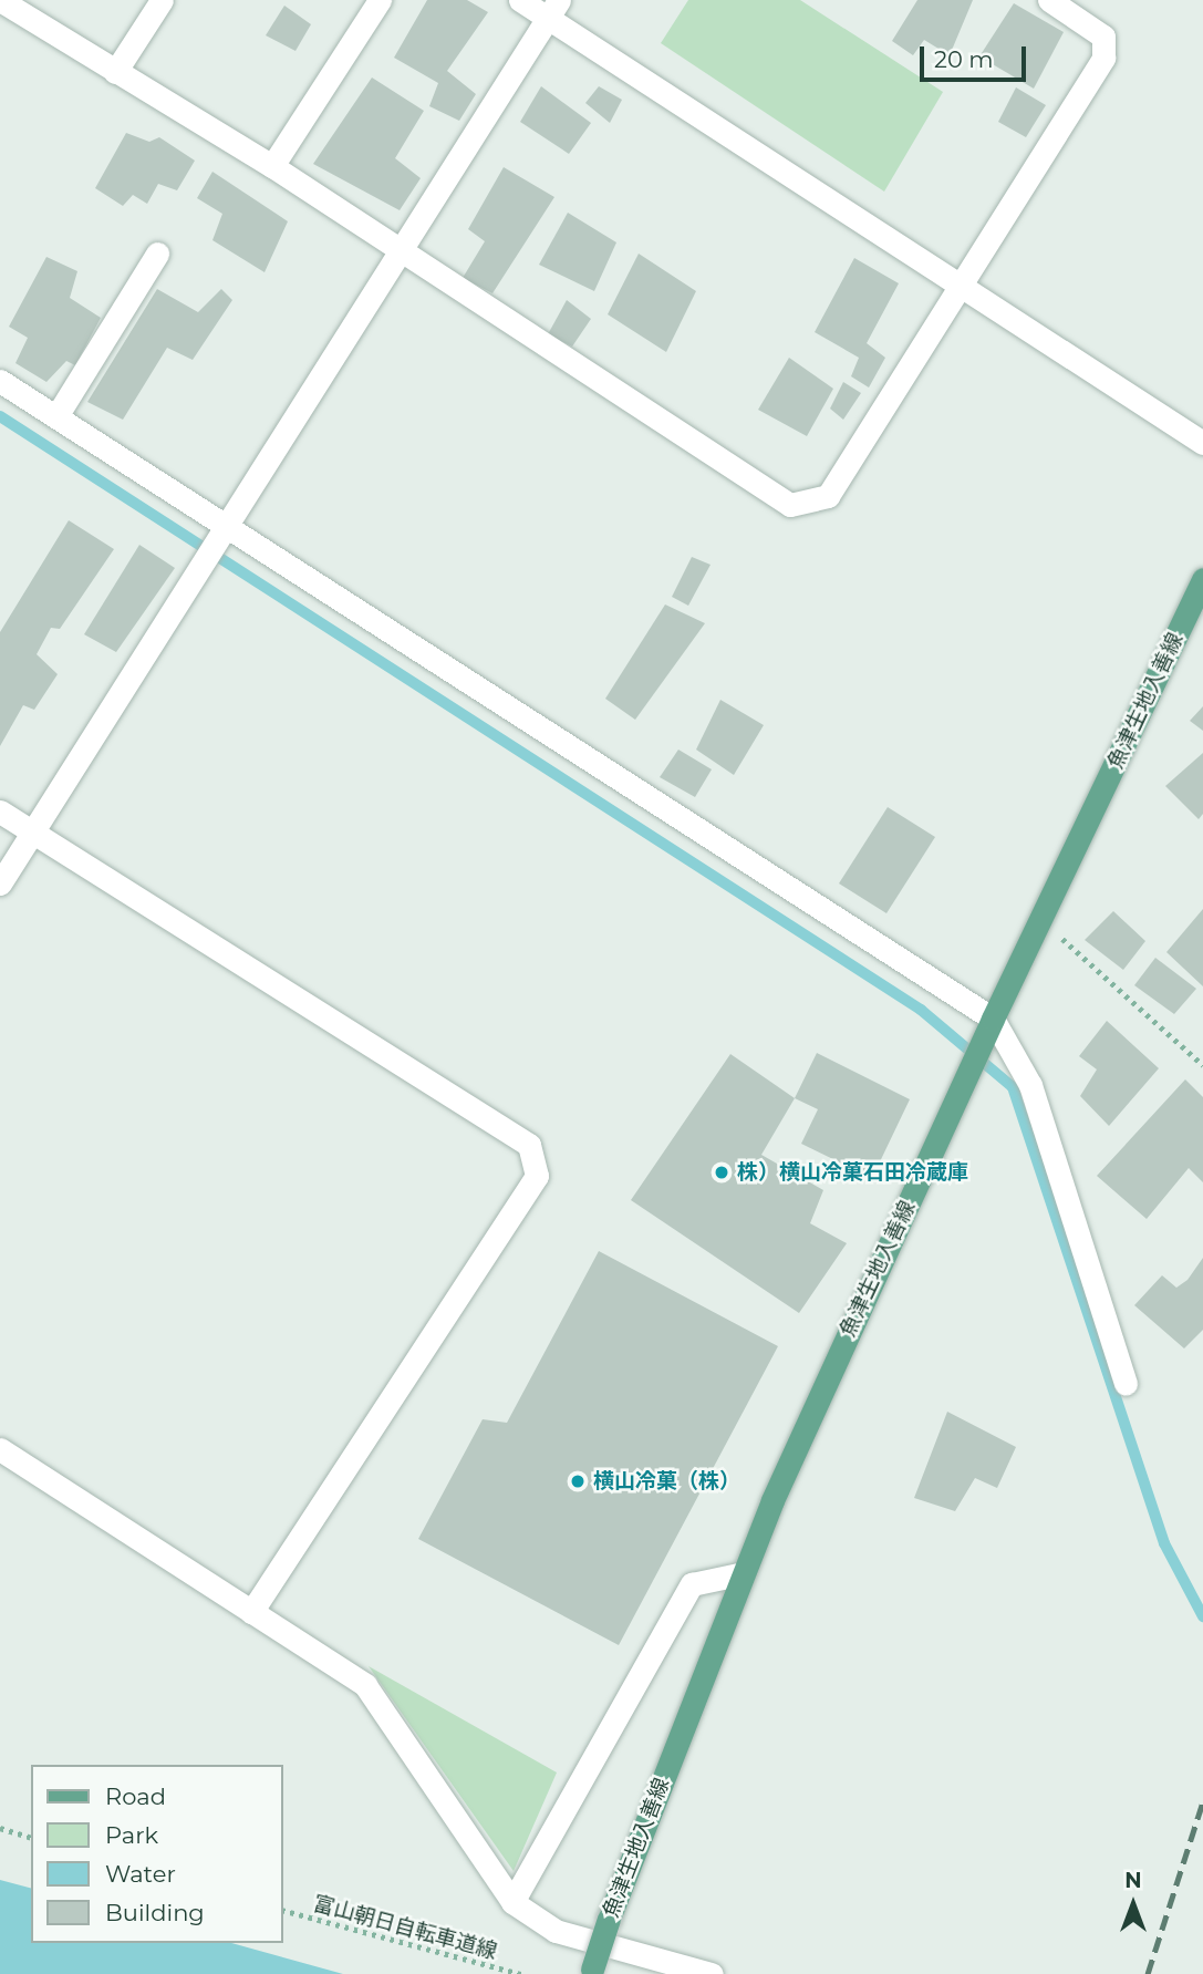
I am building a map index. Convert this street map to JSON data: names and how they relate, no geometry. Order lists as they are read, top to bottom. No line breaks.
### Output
{"streets":{"main road":["魚津生地入善線"],"path":["富山朝日自転車道線"]},"places":["株）横山冷菓石田冷蔵庫","横山冷菓（株）"],"legend":["Road","Park","Water","Building"],"scale_bar":"20 m","north":"top"}
